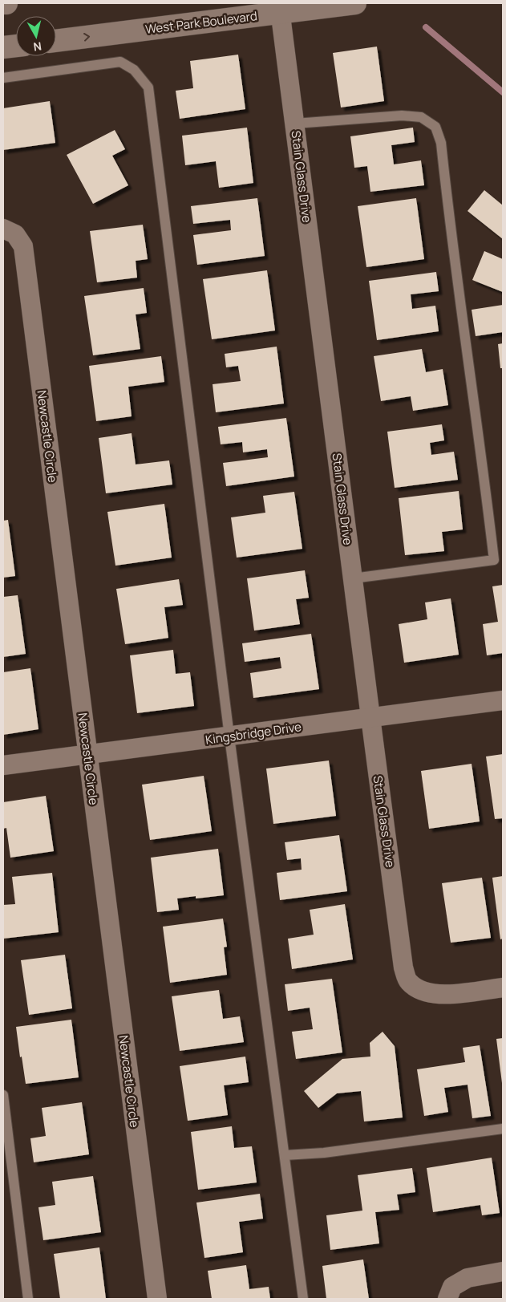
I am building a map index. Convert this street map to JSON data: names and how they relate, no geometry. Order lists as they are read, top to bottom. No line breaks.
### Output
{"streets":{"main road":["West Park Boulevard"],"street":["Stain Glass Drive","Newcastle Circle","Kingsbridge Drive"]},"crossings":[["West Park Boulevard","Stain Glass Drive"],["Stain Glass Drive","Kingsbridge Drive"],["Newcastle Circle","Kingsbridge Drive"]],"one_way":["West Park Boulevard"],"north":"bottom"}
